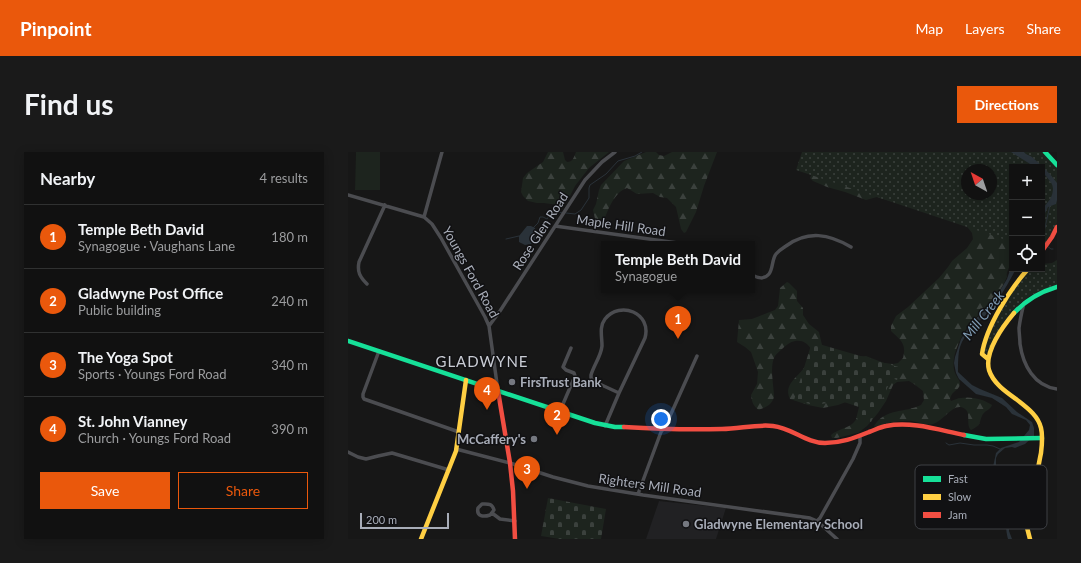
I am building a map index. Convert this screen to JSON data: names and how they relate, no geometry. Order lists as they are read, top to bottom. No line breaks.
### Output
{"streets":{"main road":["Youngs Ford Road"],"street":["Maple Hill Road","Rose Glen Road","Righters Mill Road"]},"crossings":[["Maple Hill Road","Rose Glen Road"],["Rose Glen Road","Youngs Ford Road"],["Youngs Ford Road","Righters Mill Road"]],"districts":["GLADWYNE"],"water":["Mill Creek"],"places":["FirsTrust Bank","McCaffery's","Gladwyne Elementary School"],"legend":["Fast","Slow","Jam"],"scale_bar":"200 m","north":"top left","page":{"header":"Pinpoint","nav":["Map","Layers","Share"],"buttons":["Directions",["Save","Share"]],"title":"Find us","heading":["Nearby","4 results"],"map_buttons":["+","−"],"list":[{"mark":"1","name":"Temple Beth David","note":"Synagogue · Vaughans Lane","value":"180 m"},{"mark":"2","name":"Gladwyne Post Office","note":"Public building","value":"240 m"},{"mark":"3","name":"The Yoga Spot","note":"Sports · Youngs Ford Road","value":"340 m"},{"mark":"4","name":"St. John Vianney","note":"Church · Youngs Ford Road","value":"390 m"}],"popup":["Temple Beth David","Synagogue"],"pins":["1","4","2","3"],"scale":"200 m"}}
